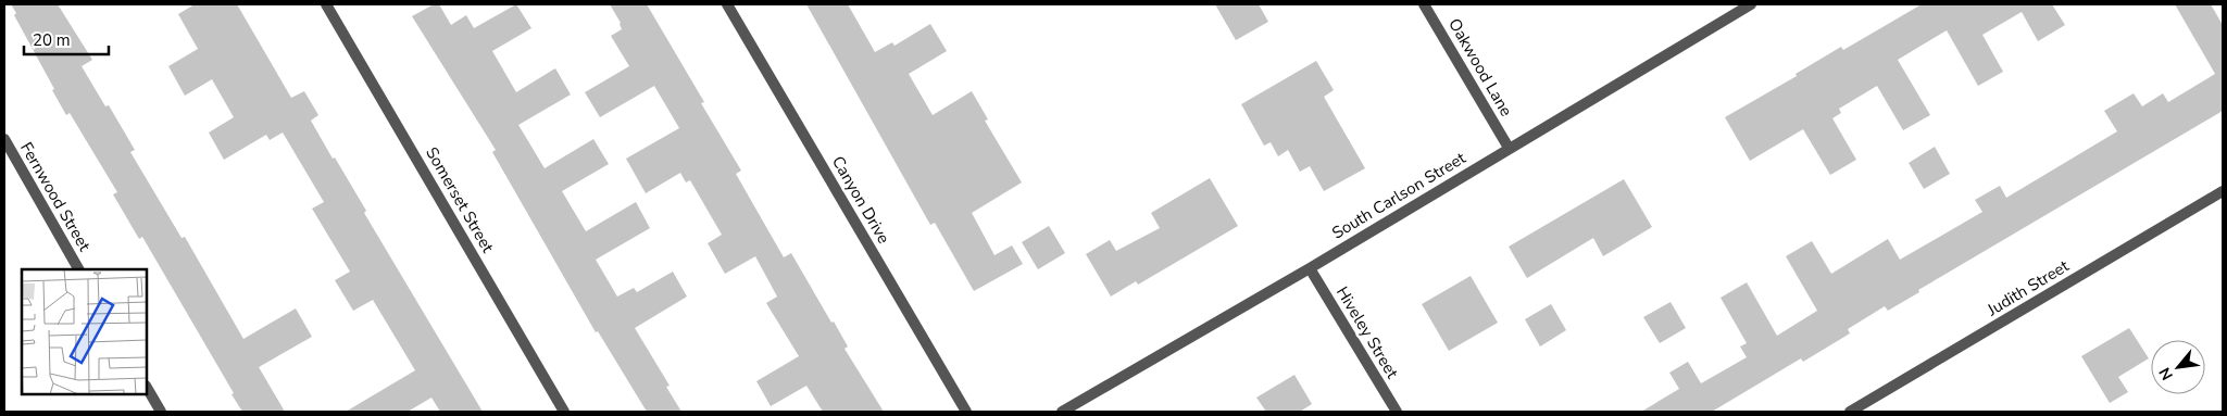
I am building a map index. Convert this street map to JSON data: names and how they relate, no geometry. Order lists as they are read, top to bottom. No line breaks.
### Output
{"streets":{"street":["Oakwood Lane","South Carlson Street","Fernwood Street","Somerset Street","Canyon Drive","Judith Street","Hiveley Street"]},"crossings":[["Oakwood Lane","South Carlson Street"],["South Carlson Street","Hiveley Street"]],"scale_bar":"20 m","north":"bottom left"}
